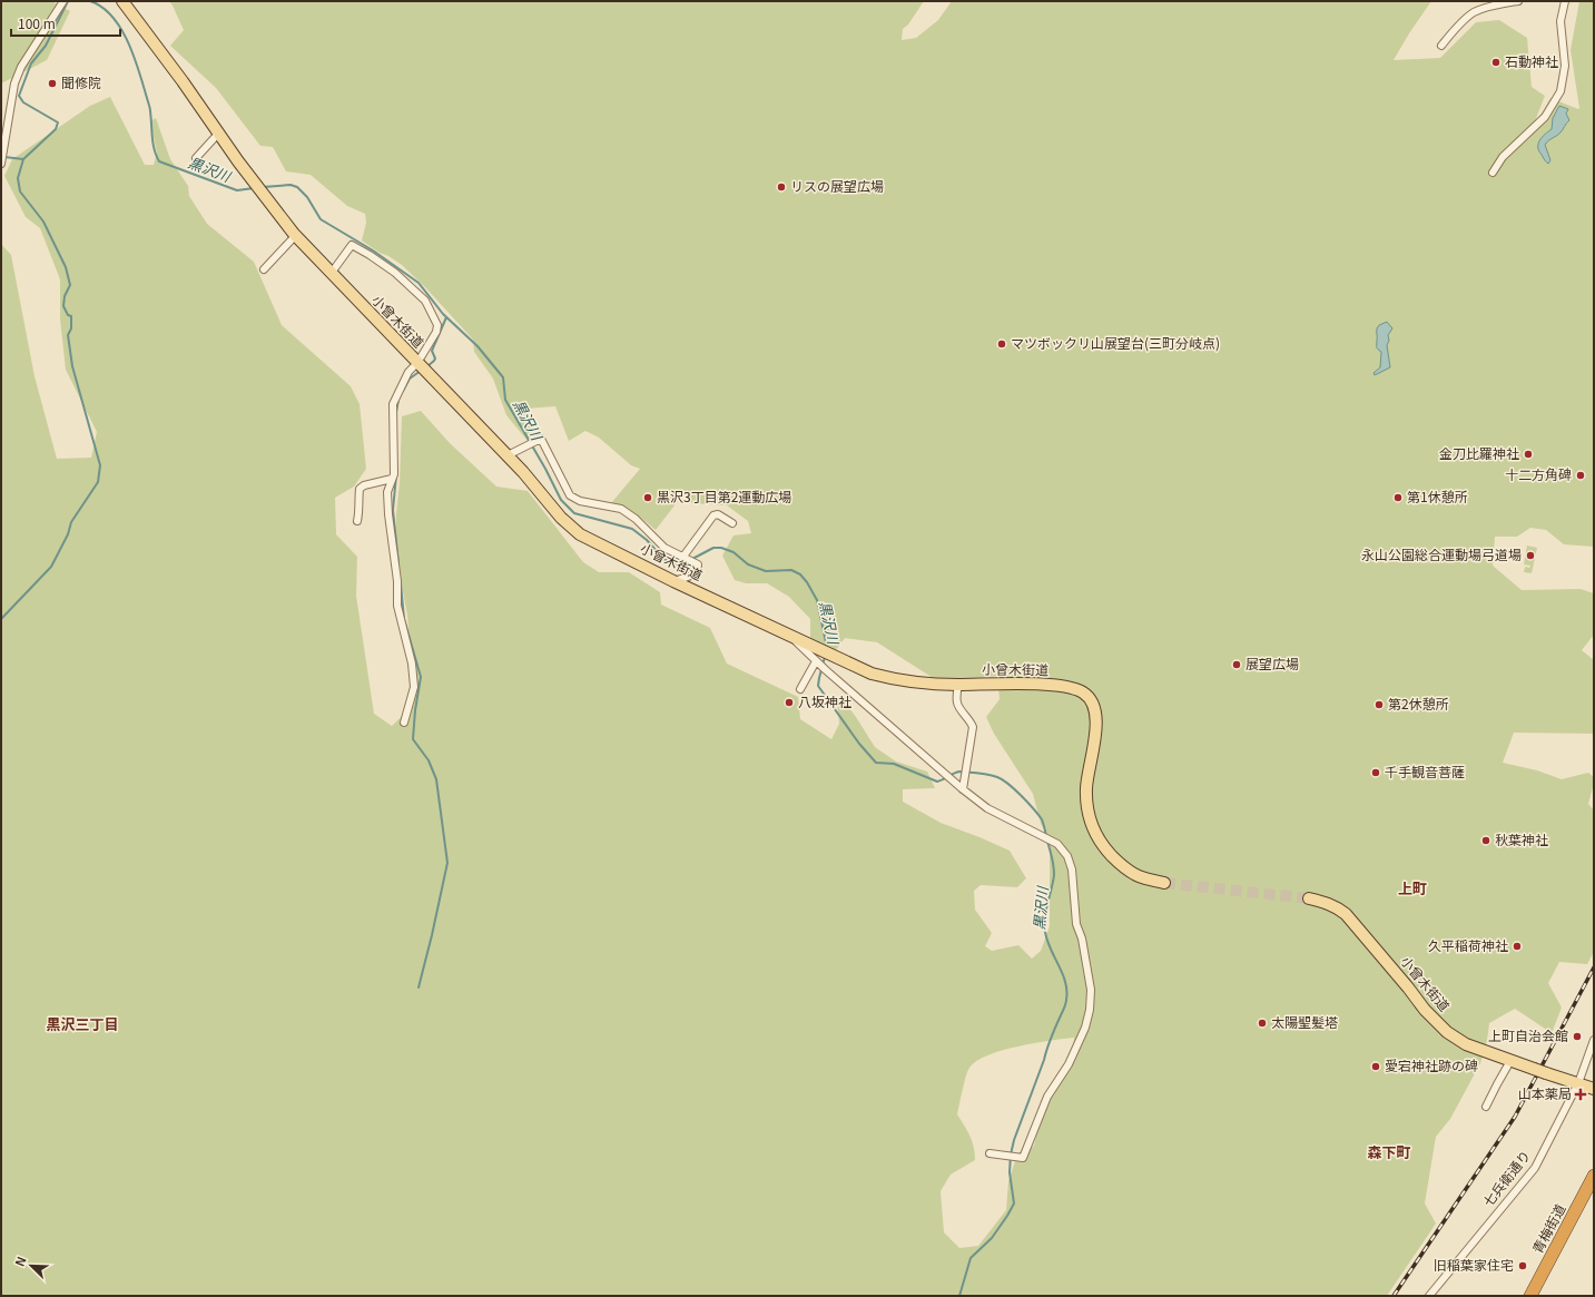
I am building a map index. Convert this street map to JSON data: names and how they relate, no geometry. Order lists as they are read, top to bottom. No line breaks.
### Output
{"streets":{"highway":["青梅街道"],"main road":["小曾木街道"],"street":["七兵衛通り"]},"crossings":[["小曾木街道","七兵衛通り"]],"districts":["上町","黒沢三丁目","森下町"],"water":["黒沢川"],"places":{"other":["石動神社","聞修院","リスの展望広場","マツボックリ山展望台(三町分岐点)","金刀比羅神社","十二方角碑","黒沢3丁目第2運動広場","第1休憩所","永山公園総合運動場弓道場","展望広場","八坂神社","第2休憩所","千手観音菩薩","秋葉神社","久平稲荷神社","太陽聖髪塔","上町自治会館","愛宕神社跡の碑","旧稲葉家住宅"],"health":["山本薬局"]},"scale_bar":"100 m","north":"top left"}
